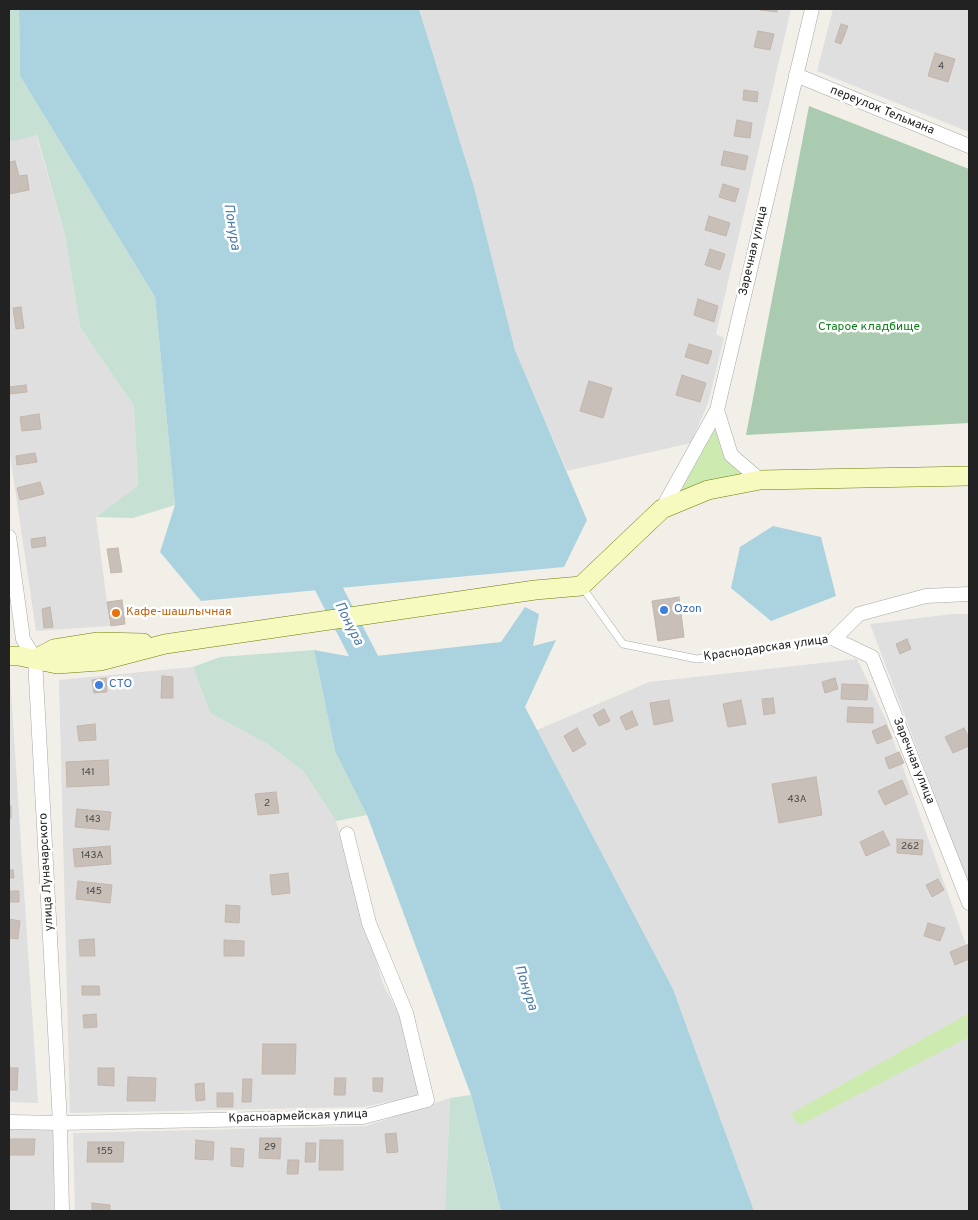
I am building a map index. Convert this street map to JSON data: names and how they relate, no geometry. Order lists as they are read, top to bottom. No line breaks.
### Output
{"streets":{"street":["переулок Тельмана","Заречная улица","Краснодарская улица","улица Луначарского","Красноармейская улица"]},"crossings":[["переулок Тельмана","Заречная улица"],["Заречная улица","Краснодарская улица"],["улица Луначарского","Красноармейская улица"]],"water":["Понура"],"parks":["Старое кладбище"],"places":["Ozon","Кафе-шашлычная","СТО"],"house_numbers":["4","141","43А","2","143","262","143А","145","29","155"]}
